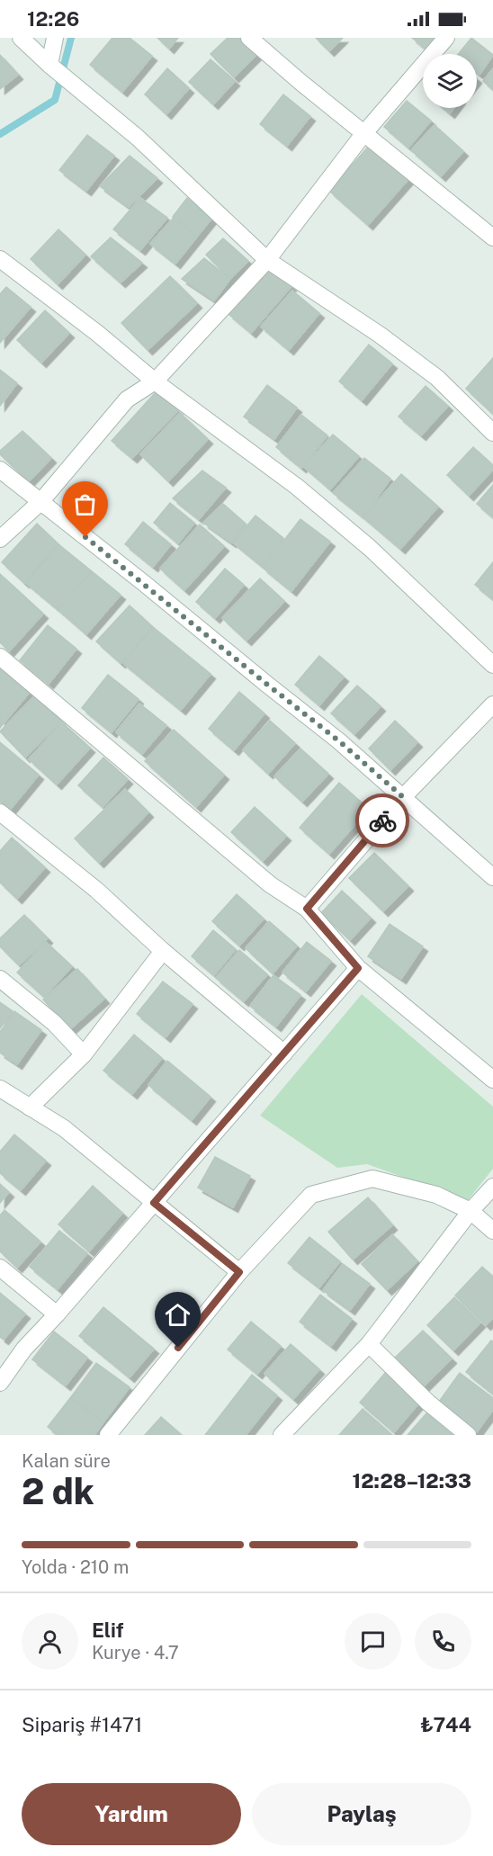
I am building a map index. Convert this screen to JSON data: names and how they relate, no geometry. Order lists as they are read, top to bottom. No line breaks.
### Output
{"page":{"status":"12:26","heading":["2 dk","Kalan süre","12:28–12:33"],"panel":["Elif","Kurye · 4.7","Sipariş #1471","₺744"],"bar":"Yolda · 210 m","buttons":["Yardım","Paylaş"]}}
